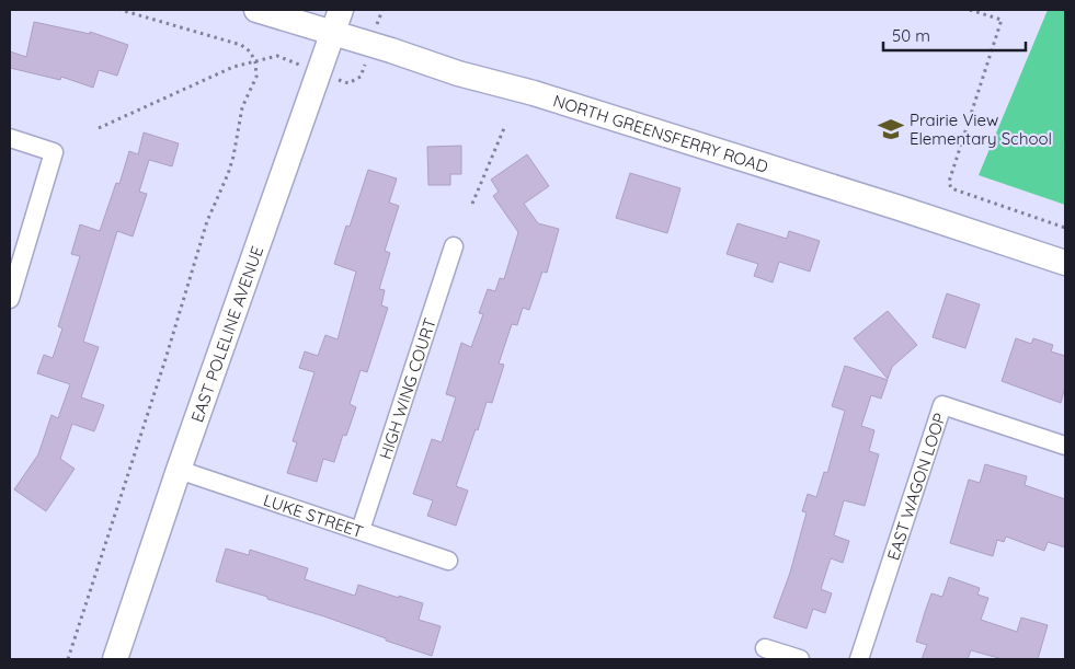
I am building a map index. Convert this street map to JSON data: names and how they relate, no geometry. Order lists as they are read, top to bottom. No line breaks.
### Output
{"streets":{"main road":["NORTH GREENSFERRY ROAD","EAST POLELINE AVENUE"],"street":["HIGH WING COURT","EAST WAGON LOOP","LUKE STREET"]},"crossings":[["NORTH GREENSFERRY ROAD","EAST POLELINE AVENUE"],["EAST POLELINE AVENUE","LUKE STREET"],["HIGH WING COURT","LUKE STREET"]],"places":{"school or university":["Prairie View Elementary School"]},"scale_bar":"50 m"}
